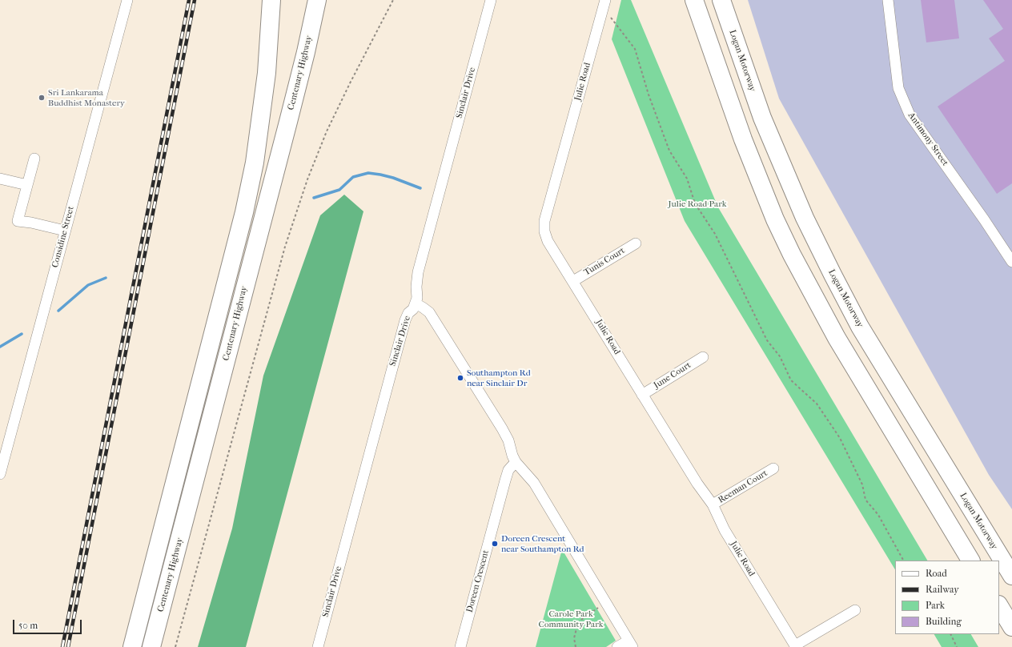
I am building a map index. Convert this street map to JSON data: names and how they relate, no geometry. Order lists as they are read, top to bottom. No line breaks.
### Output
{"streets":{"highway":["Logan Motorway","Centenary Highway"],"street":["Julie Road","Sinclair Drive","Antimony Street","Considine Street","Tunis Court","June Court","Reeman Court","Doreen Crescent"]},"crossings":[["Julie Road","Tunis Court"],["Julie Road","June Court"],["Julie Road","Reeman Court"]],"parks":["Julie Road Park","Carole Park Community Park"],"places":["Sri Lankarama Buddhist Monastery","Southampton Rd near Sinclair Dr","Doreen Crescent near Southampton Rd"],"legend":["Road","Railway","Park","Building"],"scale_bar":"50 m"}
